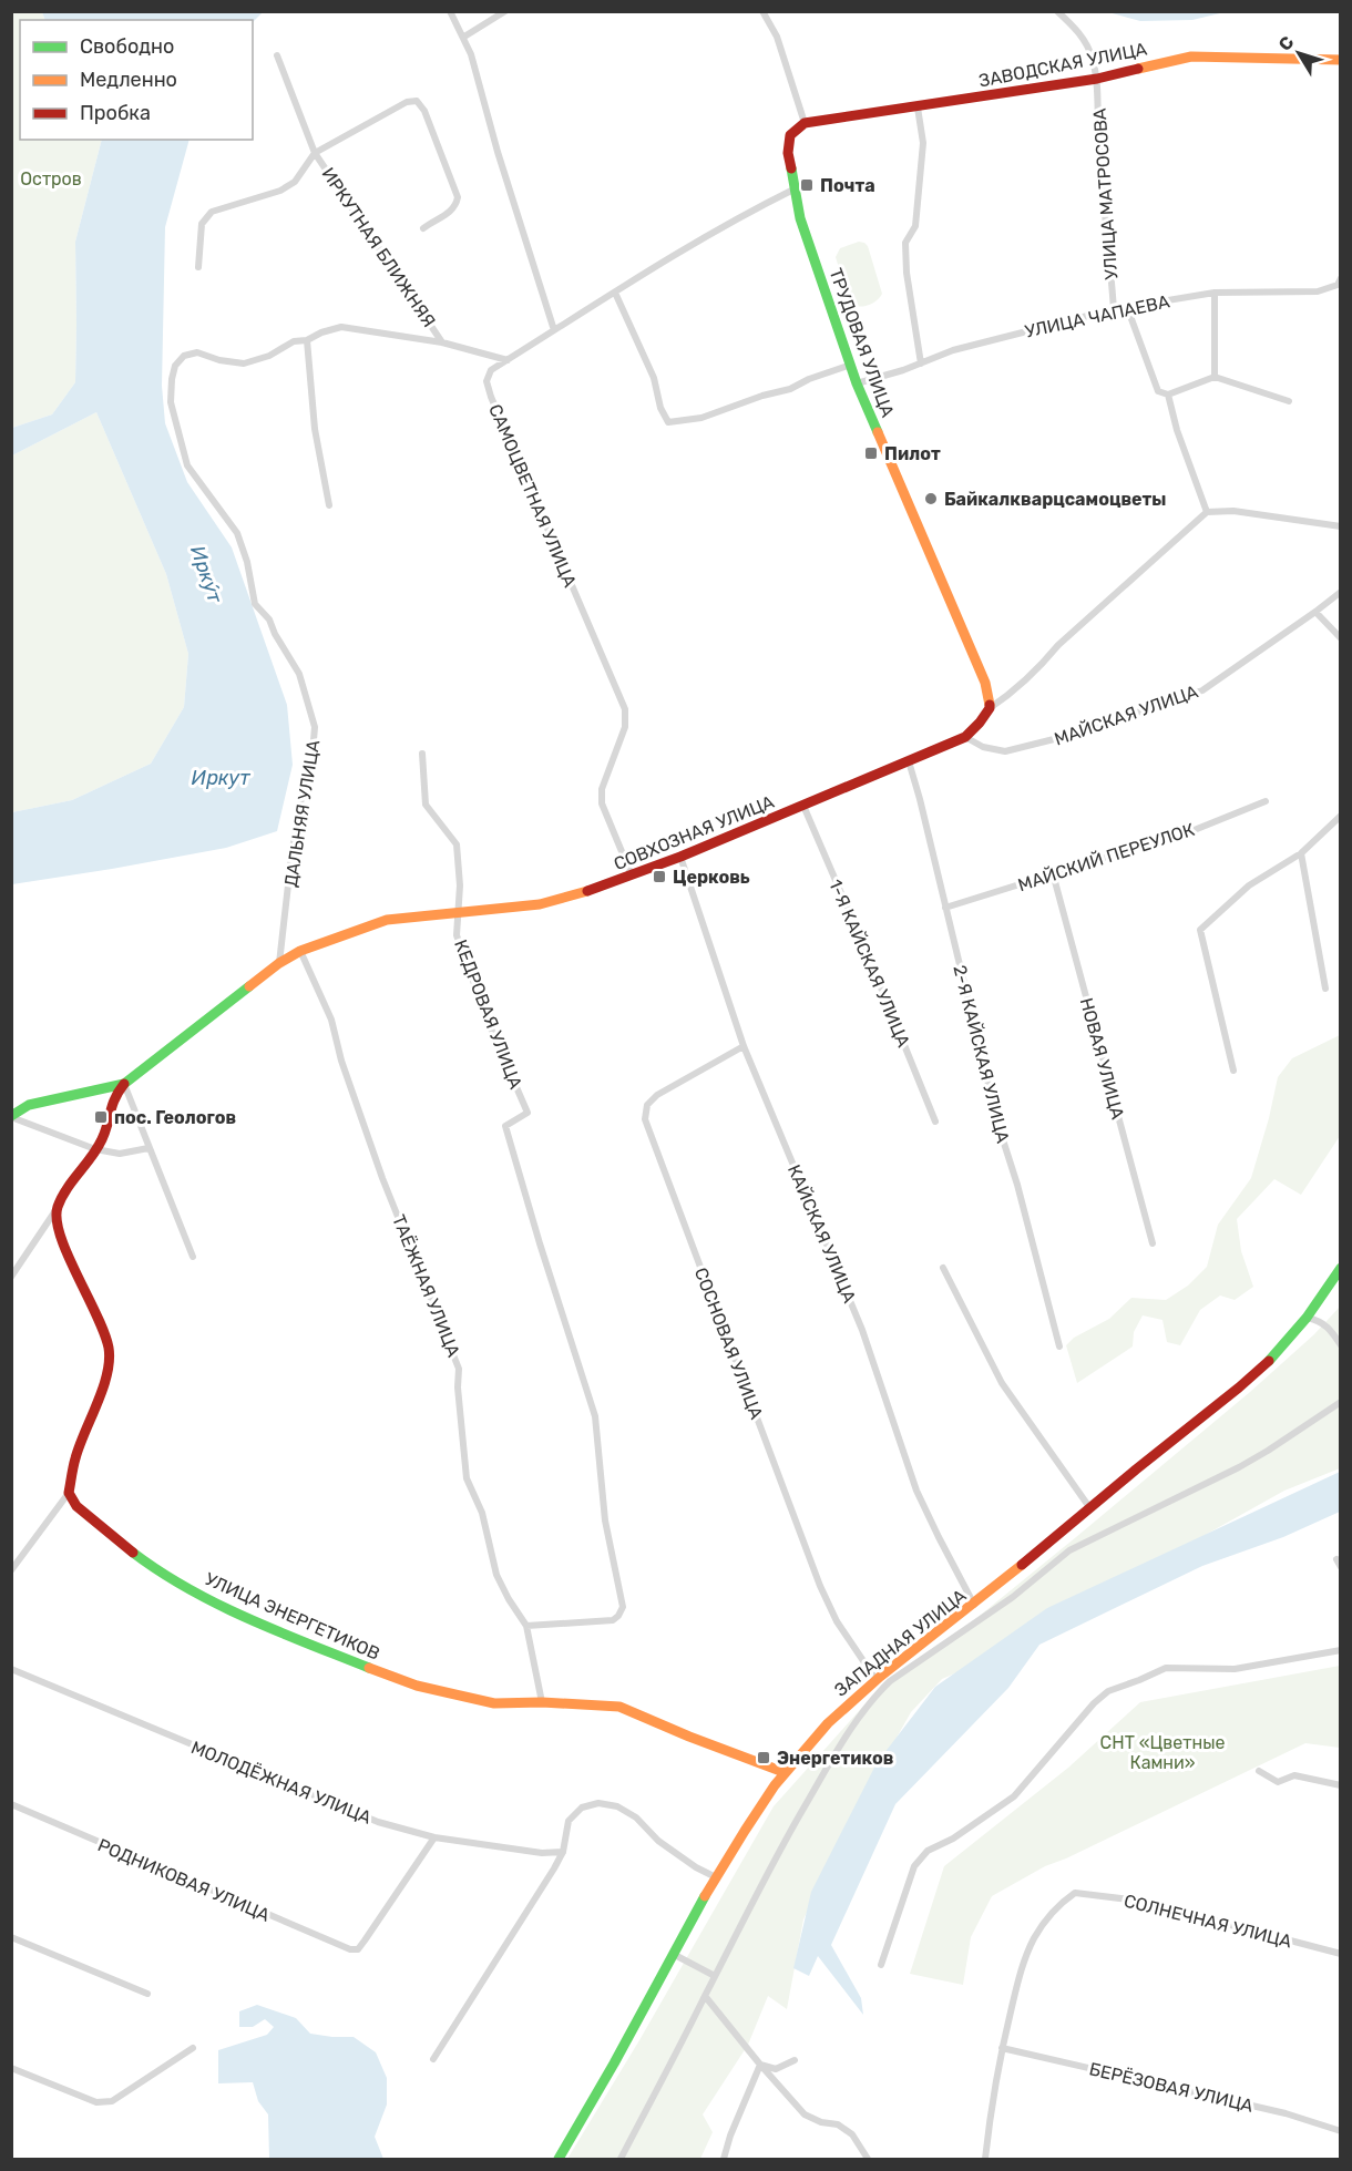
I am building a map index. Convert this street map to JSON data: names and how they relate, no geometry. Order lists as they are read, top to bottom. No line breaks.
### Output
{"streets":{"street":["ЗАВОДСКАЯ УЛИЦА","УЛИЦА МАТРОСОВА","ИРКУТНАЯ БЛИЖНЯЯ","УЛИЦА ЧАПАЕВА","ТРУДОВАЯ УЛИЦА","САМОЦВЕТНАЯ УЛИЦА","МАЙСКАЯ УЛИЦА","ДАЛЬНЯЯ УЛИЦА","СОВХОЗНАЯ УЛИЦА","МАЙСКИЙ ПЕРЕУЛОК","1-Я КАЙСКАЯ УЛИЦА","КЕДРОВАЯ УЛИЦА","2-Я КАЙСКАЯ УЛИЦА","НОВАЯ УЛИЦА","КАЙСКАЯ УЛИЦА","ТАЁЖНАЯ УЛИЦА","СОСНОВАЯ УЛИЦА","УЛИЦА ЭНЕРГЕТИКОВ","ЗАПАДНАЯ УЛИЦА","МОЛОДЁЖНАЯ УЛИЦА","РОДНИКОВАЯ УЛИЦА","СОЛНЕЧНАЯ УЛИЦА","БЕРЁЗОВАЯ УЛИЦА"]},"crossings":[["ЗАВОДСКАЯ УЛИЦА","УЛИЦА МАТРОСОВА"],["ЗАВОДСКАЯ УЛИЦА","ТРУДОВАЯ УЛИЦА"],["УЛИЦА МАТРОСОВА","УЛИЦА ЧАПАЕВА"],["УЛИЦА ЧАПАЕВА","ТРУДОВАЯ УЛИЦА"],["ТРУДОВАЯ УЛИЦА","САМОЦВЕТНАЯ УЛИЦА"],["ТРУДОВАЯ УЛИЦА","СОВХОЗНАЯ УЛИЦА"],["САМОЦВЕТНАЯ УЛИЦА","СОВХОЗНАЯ УЛИЦА"],["МАЙСКАЯ УЛИЦА","СОВХОЗНАЯ УЛИЦА"],["ДАЛЬНЯЯ УЛИЦА","СОВХОЗНАЯ УЛИЦА"],["СОВХОЗНАЯ УЛИЦА","1-Я КАЙСКАЯ УЛИЦА"],["СОВХОЗНАЯ УЛИЦА","КЕДРОВАЯ УЛИЦА"],["СОВХОЗНАЯ УЛИЦА","2-Я КАЙСКАЯ УЛИЦА"],["СОВХОЗНАЯ УЛИЦА","КАЙСКАЯ УЛИЦА"],["СОВХОЗНАЯ УЛИЦА","ТАЁЖНАЯ УЛИЦА"],["МАЙСКИЙ ПЕРЕУЛОК","2-Я КАЙСКАЯ УЛИЦА"],["МАЙСКИЙ ПЕРЕУЛОК","НОВАЯ УЛИЦА"],["КЕДРОВАЯ УЛИЦА","ТАЁЖНАЯ УЛИЦА"],["КАЙСКАЯ УЛИЦА","СОСНОВАЯ УЛИЦА"],["КАЙСКАЯ УЛИЦА","ЗАПАДНАЯ УЛИЦА"],["ТАЁЖНАЯ УЛИЦА","УЛИЦА ЭНЕРГЕТИКОВ"],["СОСНОВАЯ УЛИЦА","ЗАПАДНАЯ УЛИЦА"],["УЛИЦА ЭНЕРГЕТИКОВ","ЗАПАДНАЯ УЛИЦА"],["МОЛОДЁЖНАЯ УЛИЦА","РОДНИКОВАЯ УЛИЦА"],["СОЛНЕЧНАЯ УЛИЦА","БЕРЁЗОВАЯ УЛИЦА"]],"water":["Ирку́т","Иркут"],"parks":["Остров","СНТ «Цветные Камни»"],"places":{"transit":["Почта","Пилот","Церковь","пос. Геологов","Энергетиков"],"other":["Байкалкварцсамоцветы"]},"legend":["Свободно","Медленно","Пробка"],"north":"top left"}
